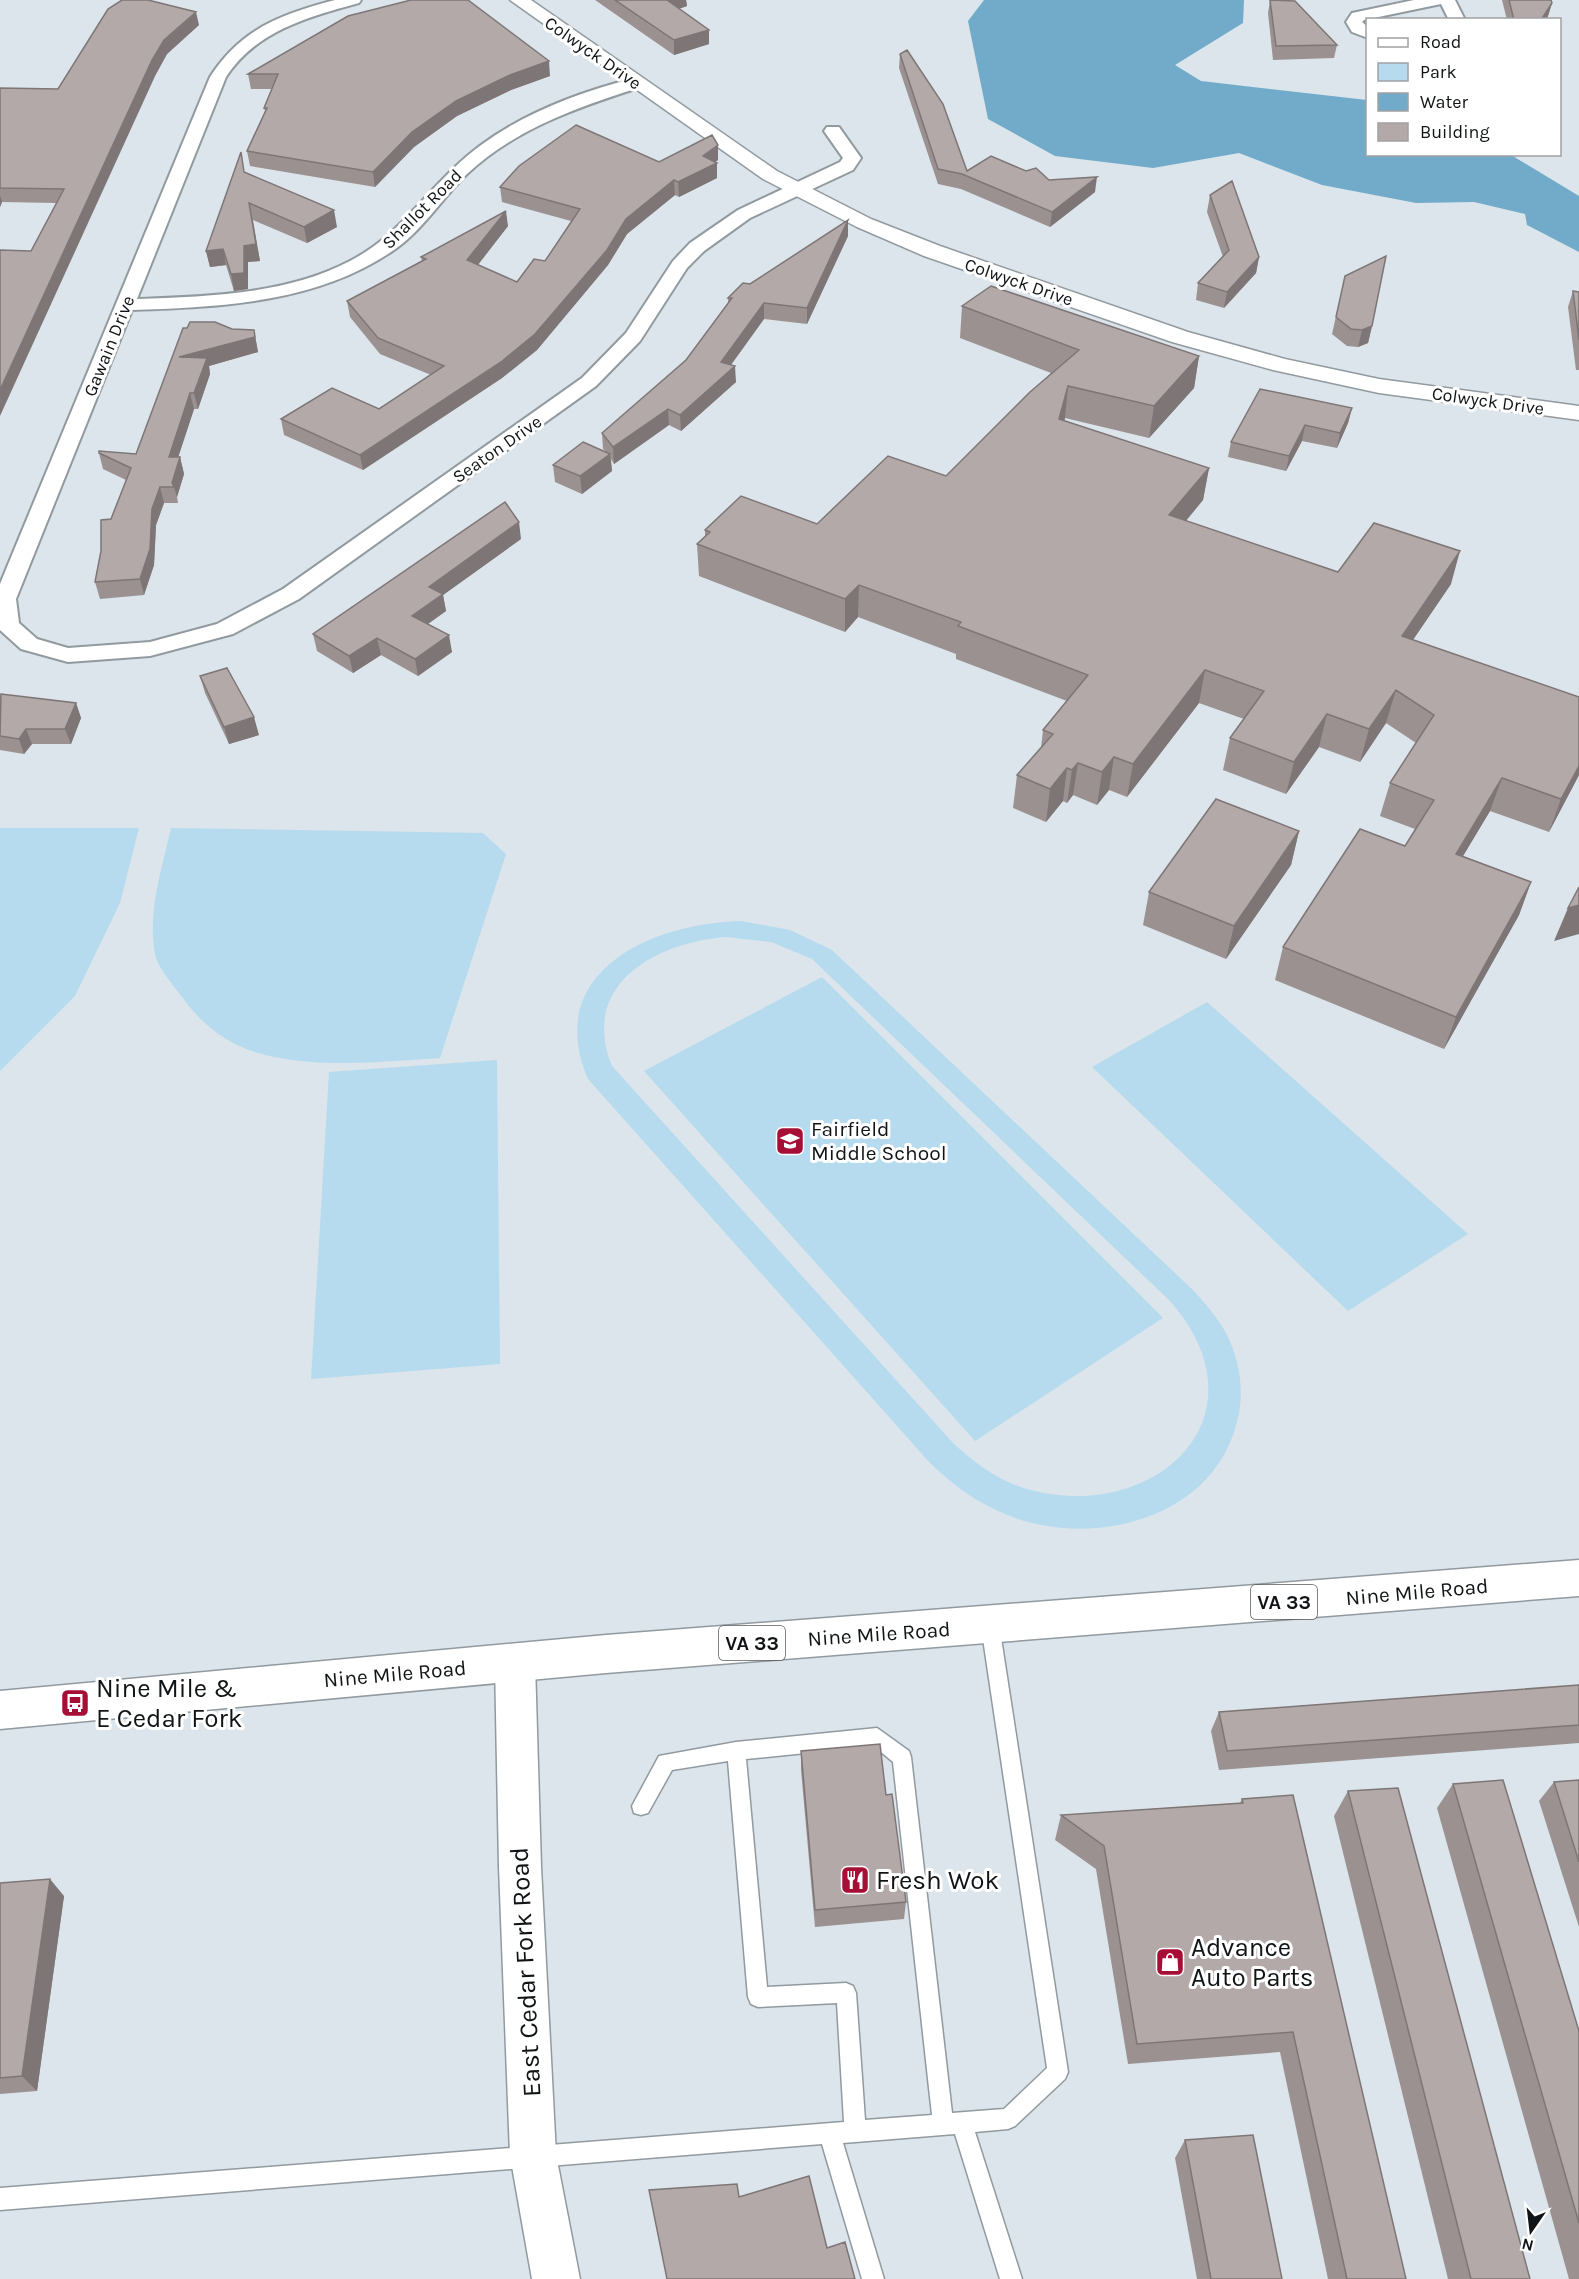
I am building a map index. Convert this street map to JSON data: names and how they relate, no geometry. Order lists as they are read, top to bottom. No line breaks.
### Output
{"streets":{"street":["Colwyck Drive","Shallot Road","Gawain Drive","Seaton Drive","Nine Mile Road","VA 33","East Cedar Fork Road"]},"crossings":[["Colwyck Drive","Shallot Road"],["Colwyck Drive","Seaton Drive"],["Shallot Road","Gawain Drive"],["Gawain Drive","Seaton Drive"],["Nine Mile Road","East Cedar Fork Road"]],"places":{"school or university":["Fairfield Middle School"],"bus stop":["Nine Mile & E Cedar Fork"],"restaurant":["Fresh Wok"],"shop":["Advance Auto Parts"]},"legend":["Road","Park","Water","Building"],"north":"bottom"}
